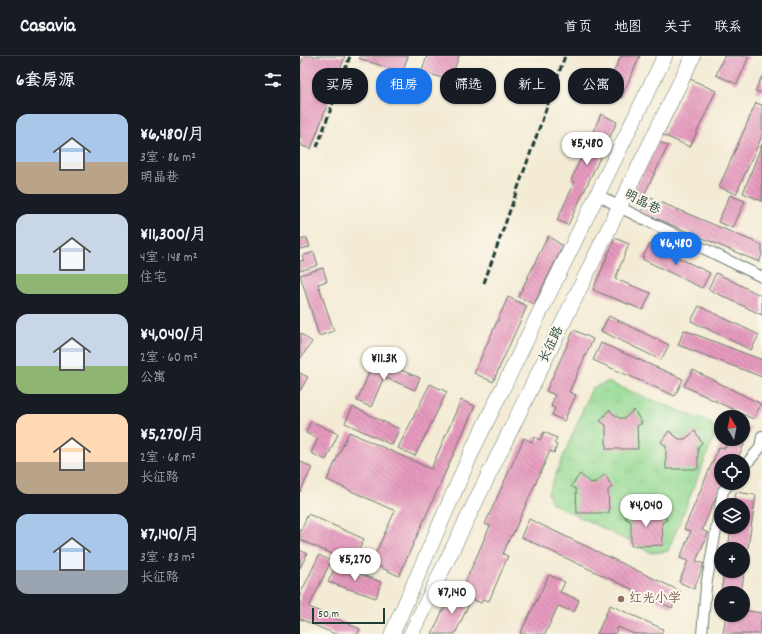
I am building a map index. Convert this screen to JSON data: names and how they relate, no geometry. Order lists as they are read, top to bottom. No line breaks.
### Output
{"streets":{"main road":["长征路"],"street":["明晶巷"]},"crossings":[["明晶巷","长征路"]],"places":["红光小学"],"scale_bar":"50 m","north":"top","page":{"header":"Casavia","nav":["首页","地图","关于","联系"],"heading":"6套房源","chip":["买房","租房","筛选","新上","公寓"],"list":[{"name":"¥6,480/月","note":"3室 · 86 m² · 明晶巷"},{"name":"¥11,300/月","note":"4室 · 148 m² · 住宅"},{"name":"¥4,040/月","note":"2室 · 60 m² · 公寓"},{"name":"¥5,270/月","note":"2室 · 68 m² · 长征路"},{"name":"¥7,140/月","note":"3室 · 83 m² · 长征路"}],"price":["¥5,480","¥6,480","¥11.3K","¥4,040","¥5,270","¥7,140"],"map_buttons":["+","−"],"scale":"50 m"}}
